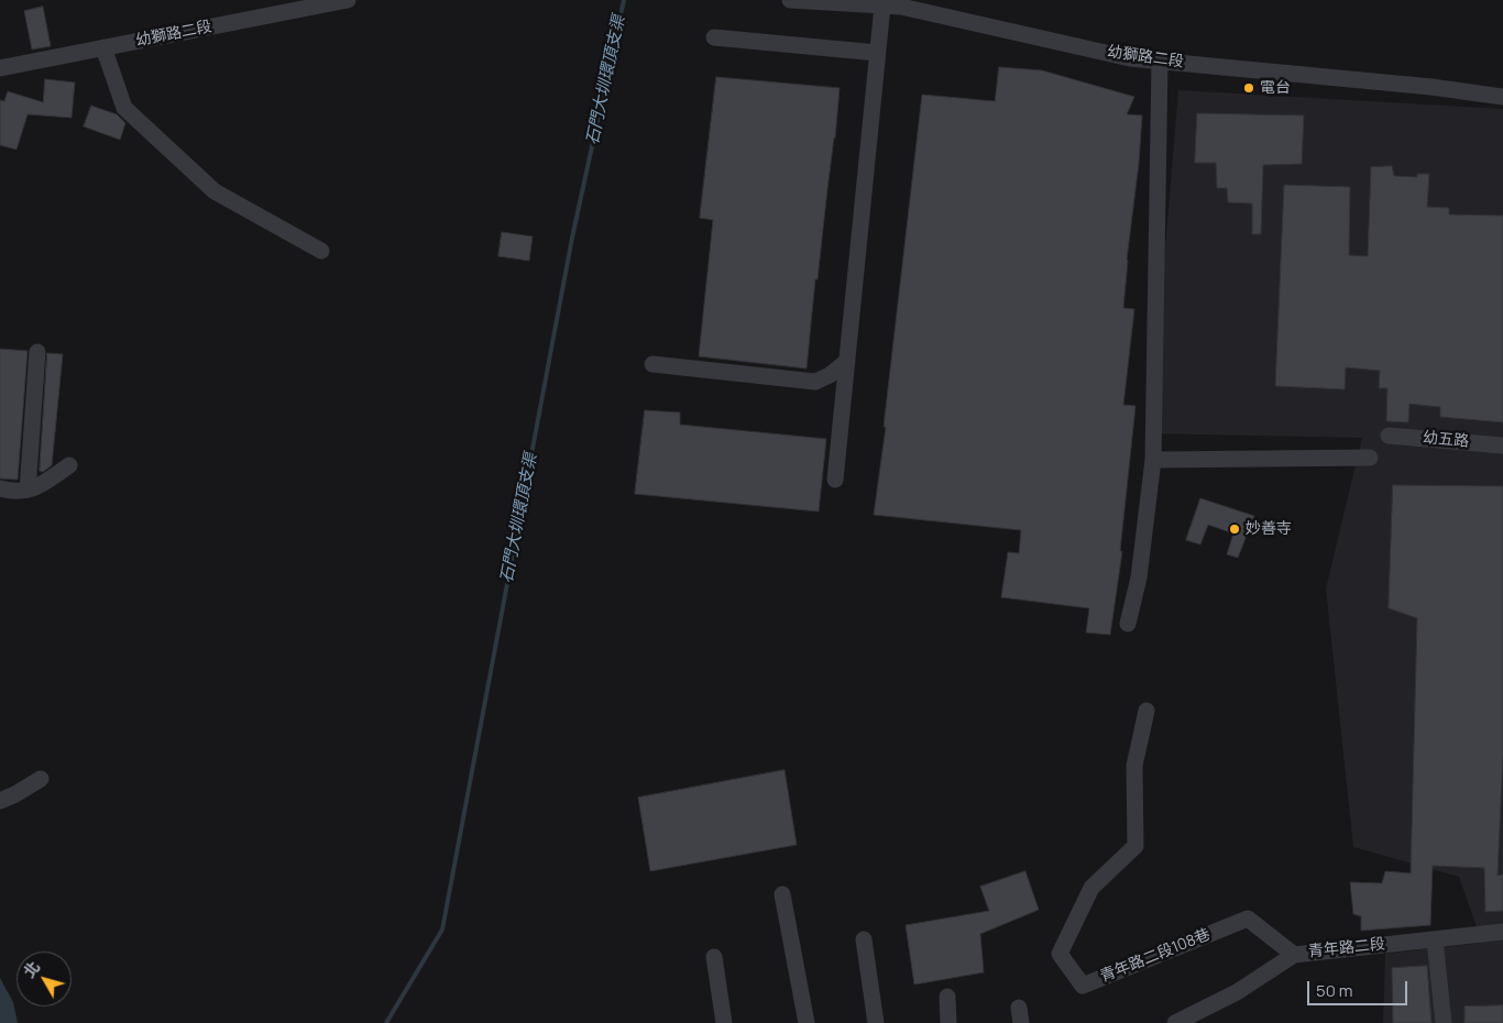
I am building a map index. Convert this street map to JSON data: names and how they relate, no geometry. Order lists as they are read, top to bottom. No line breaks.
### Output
{"streets":{"street":["幼獅路二段","幼五路","青年路二段","青年路二段108巷"]},"crossings":[["青年路二段","青年路二段108巷"]],"water":["石門大圳環頂支渠"],"places":["電台","妙善寺"],"scale_bar":"50 m","north":"top left"}
